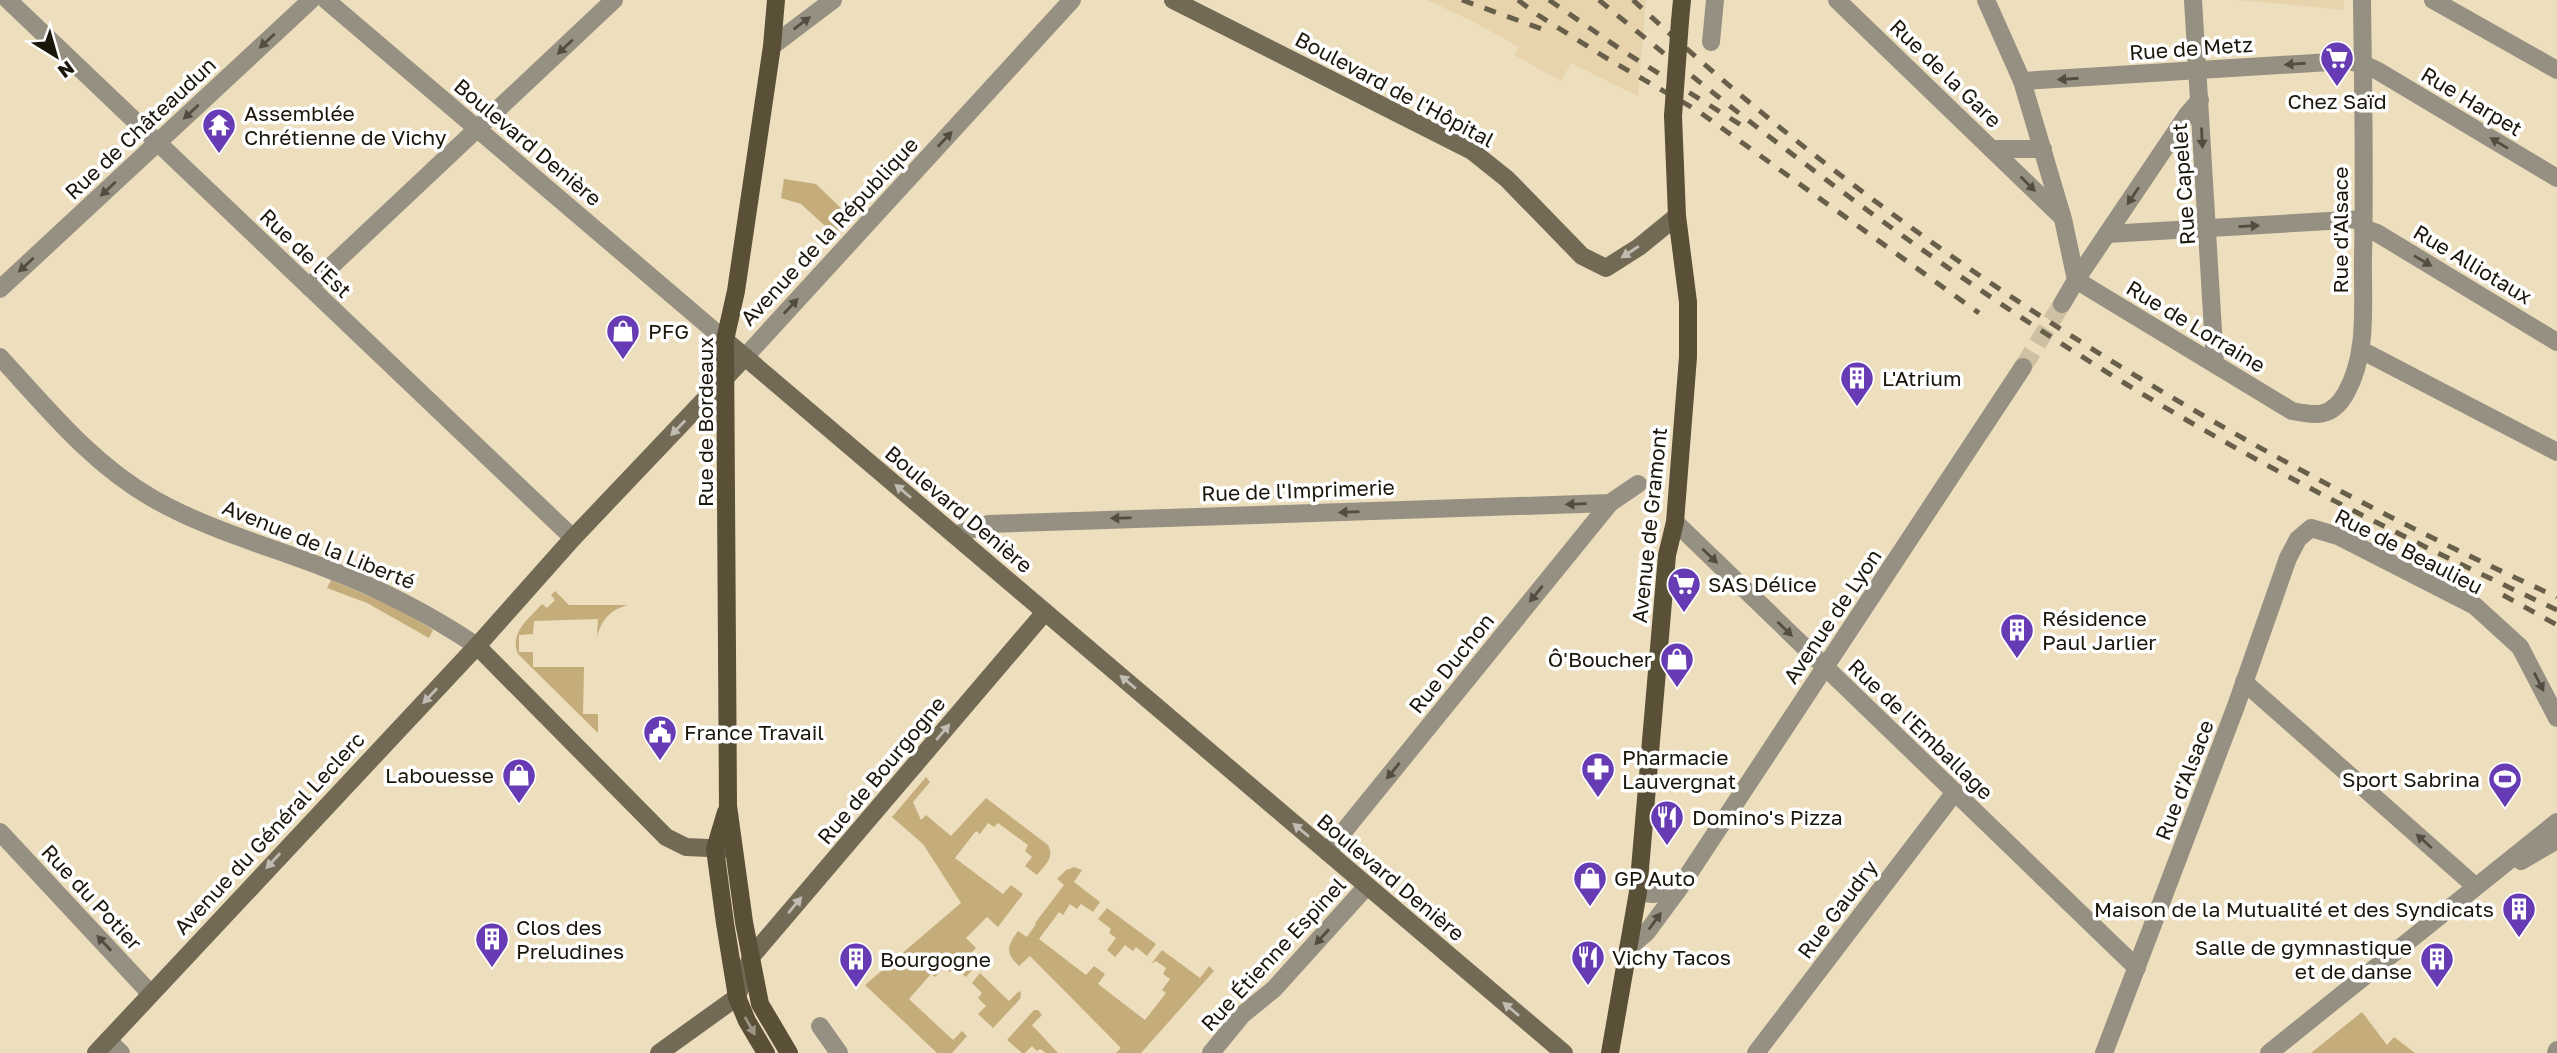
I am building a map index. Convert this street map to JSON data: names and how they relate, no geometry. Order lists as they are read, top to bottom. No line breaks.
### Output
{"streets":{"main road":["Rue de Bordeaux","Avenue de Gramont"],"street":["Rue de Metz","Rue de la Gare","Boulevard de l'Hôpital","Rue Harpet","Rue de Châteaudun","Boulevard Denière","Rue Capelet","Rue d'Alsace","Avenue de la République","Rue de l'Est","Rue Alliotaux","Rue de Lorraine","Rue de l'Imprimerie","Avenue de la Liberté","Rue de Beaulieu","Avenue de Lyon","Rue Duchon","Rue de l'Emballage","Rue de Bourgogne","Avenue du Général Leclerc","Rue du Potier","Rue Gaudry","Rue Étienne Espinel"]},"crossings":[["Rue de Metz","Rue Harpet"],["Rue de Metz","Rue Capelet"],["Rue de Metz","Rue d'Alsace"],["Boulevard de l'Hôpital","Avenue de Gramont"],["Rue Harpet","Rue d'Alsace"],["Rue de Châteaudun","Rue de l'Est"],["Boulevard Denière","Avenue de la République"],["Boulevard Denière","Rue de Bordeaux"],["Boulevard Denière","Rue de l'Imprimerie"],["Boulevard Denière","Rue Duchon"],["Boulevard Denière","Rue de Bourgogne"],["Boulevard Denière","Rue Étienne Espinel"],["Rue Capelet","Rue de Lorraine"],["Rue d'Alsace","Rue Alliotaux"],["Rue d'Alsace","Rue de Lorraine"],["Rue d'Alsace","Rue de Beaulieu"],["Rue d'Alsace","Rue de l'Emballage"],["Avenue de la République","Rue de l'Est"],["Avenue de la République","Rue de Bordeaux"],["Avenue de la République","Avenue de la Liberté"],["Avenue de la République","Avenue du Général Leclerc"],["Rue de Bordeaux","Avenue de la Liberté"],["Rue de l'Imprimerie","Rue Duchon"],["Avenue de Gramont","Avenue de Lyon"],["Avenue de Gramont","Rue de l'Emballage"],["Avenue de la Liberté","Avenue du Général Leclerc"],["Avenue de Lyon","Rue de l'Emballage"],["Rue de l'Emballage","Rue Gaudry"],["Avenue du Général Leclerc","Rue du Potier"]],"one_way":["Rue de Metz","Boulevard de l'Hôpital","Rue de Châteaudun","Boulevard Denière","Rue de l'Imprimerie","Rue de Beaulieu","Rue Duchon","Rue de Bourgogne","Avenue du Général Leclerc","Rue du Potier","Rue Étienne Espinel"],"places":{"supermarket":["Chez Saïd","SAS Délice"],"temple":["Assemblée Chrétienne de Vichy"],"shop":["PFG","Ô'Boucher","Labouesse","GP Auto"],"building":["L'Atrium","Résidence Paul Jarlier","Maison de la Mutualité et des Syndicats","Clos des Preludines","Bourgogne","Salle de gymnastique et de danse"],"public building":["France Travail"],"pharmacy":["Pharmacie Lauvergnat"],"sports":["Sport Sabrina"],"restaurant":["Domino's Pizza","Vichy Tacos"]},"north":"bottom right"}
